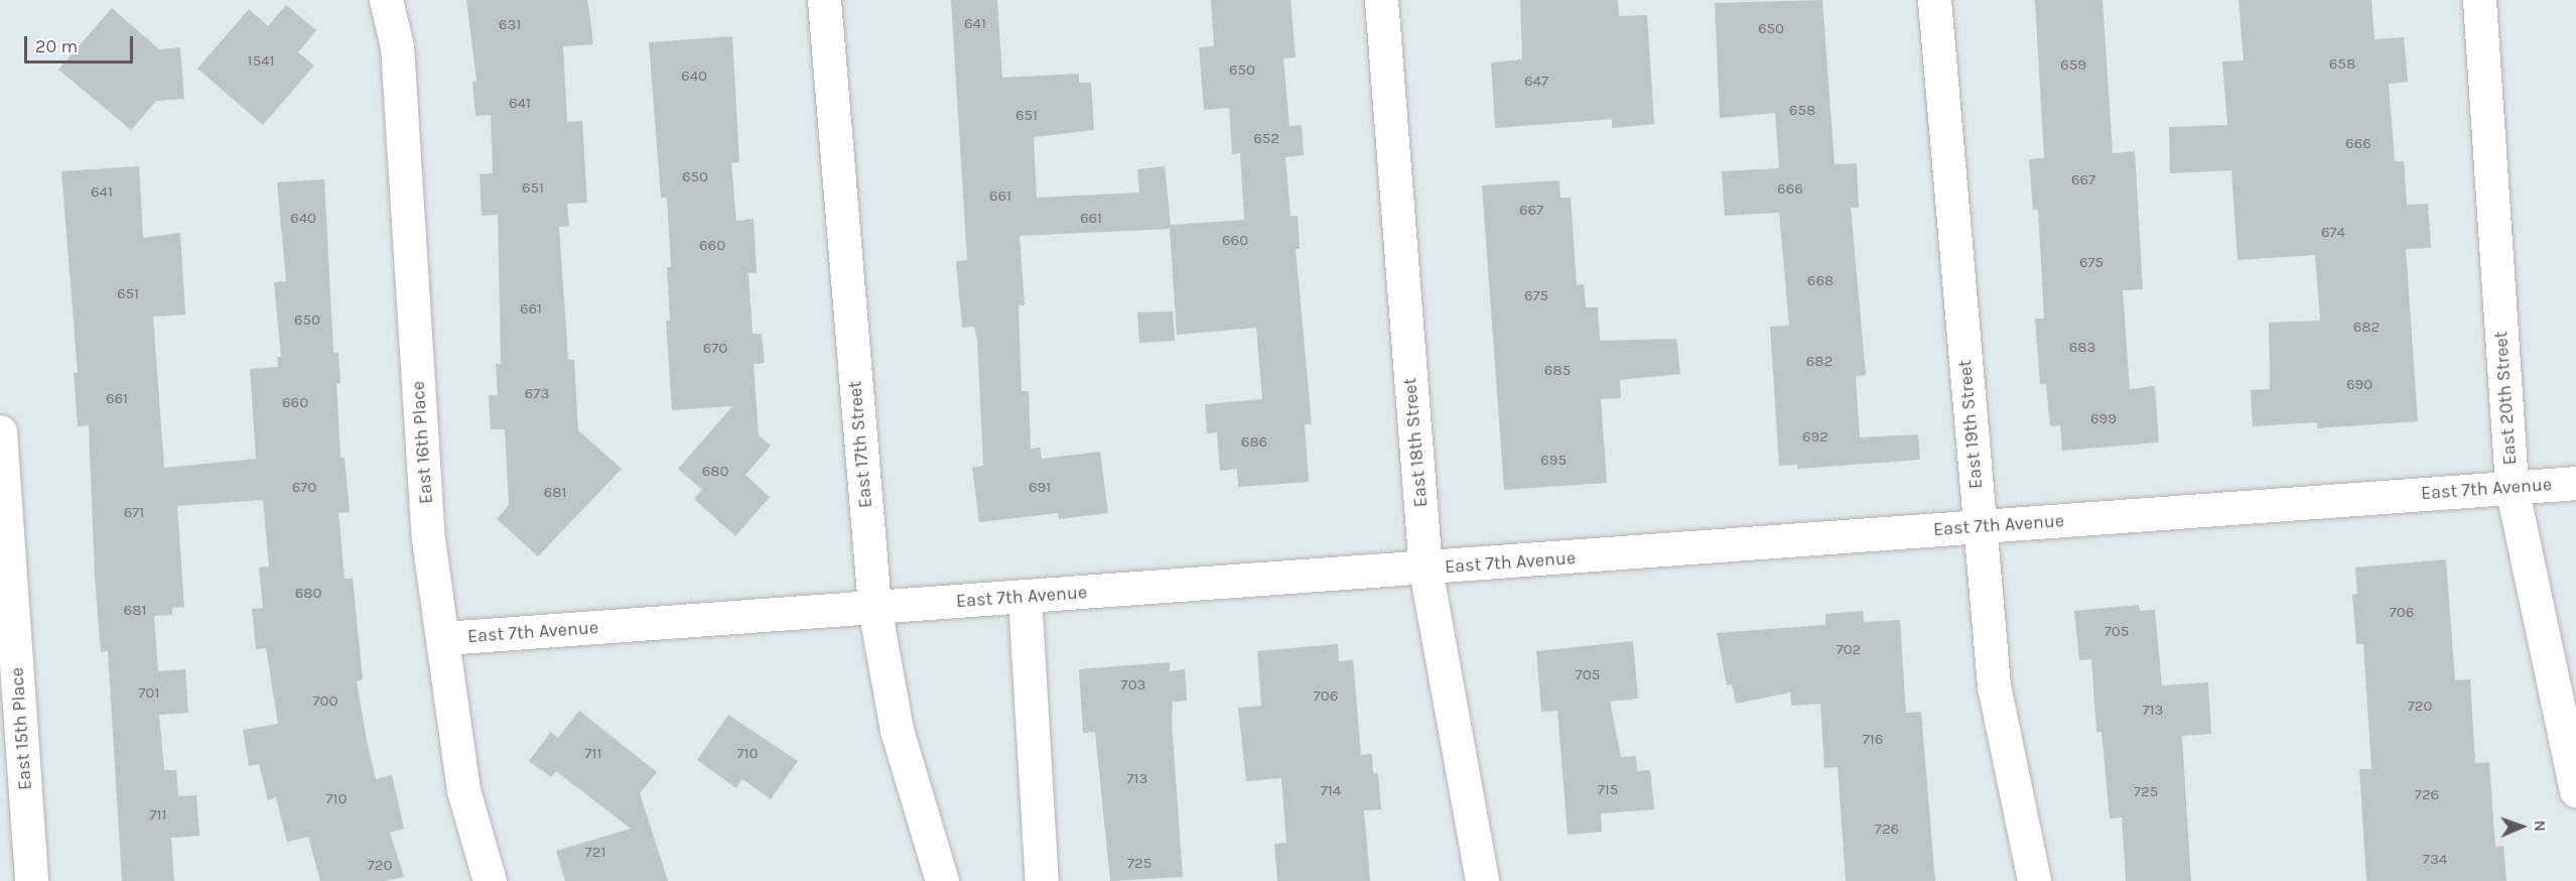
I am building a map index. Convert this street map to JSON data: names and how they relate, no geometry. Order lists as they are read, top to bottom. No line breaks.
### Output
{"streets":{"street":["East 20th Street","East 19th Street","East 16th Place","East 18th Street","East 17th Street","East 7th Avenue","East 15th Place"]},"crossings":[["East 20th Street","East 7th Avenue"],["East 19th Street","East 7th Avenue"],["East 16th Place","East 7th Avenue"],["East 18th Street","East 7th Avenue"],["East 17th Street","East 7th Avenue"]],"house_numbers":["641","631","650","1541","658","659","650","640","647","641","658","651","652","666","650","667","651","666","641","661","667","640","661","674","660","660","675","668","651","675","661","650","682","683","670","682","685","690","673","661","660","699","692","686","695","680","670","691","681","671","680","681","706","705","702","705","703","701","706","700","720","713","716","711","710","713","715","714","725","726","710","711","726","721","734","725","720"],"scale_bar":"20 m","north":"right"}
